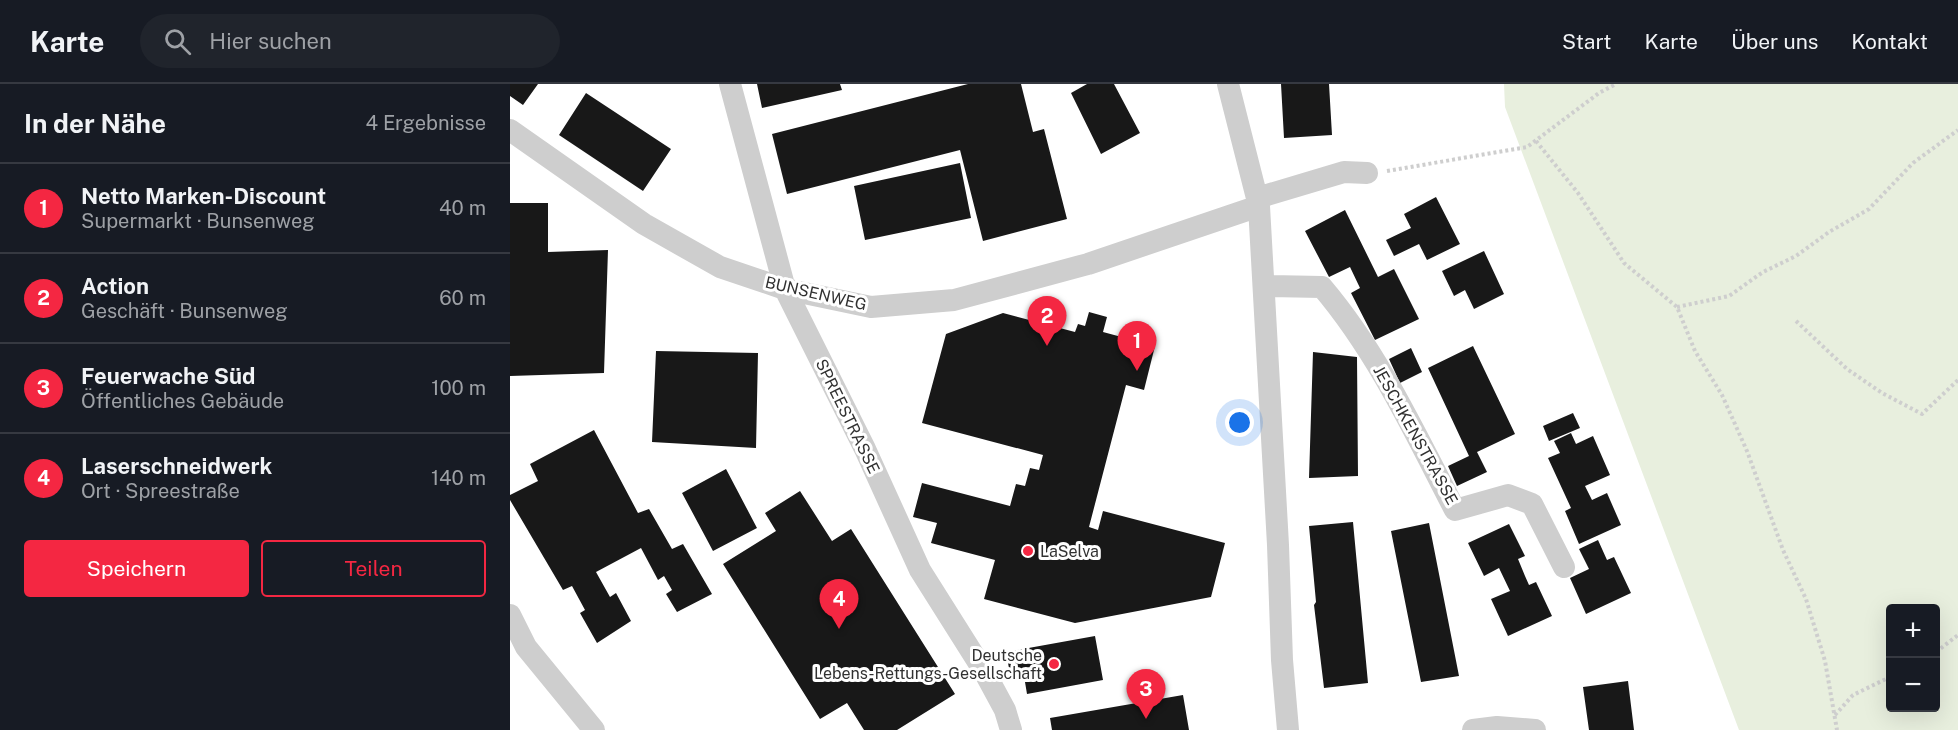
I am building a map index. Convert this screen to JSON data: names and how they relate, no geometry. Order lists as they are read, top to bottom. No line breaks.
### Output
{"streets":{"street":["BUNSENWEG","SPREESTRASSE","JESCHKENSTRASSE"]},"crossings":[["BUNSENWEG","SPREESTRASSE"]],"places":["LaSelva","Deutsche Lebens-Rettungs-Gesellschaft"],"page":{"header":"Karte","search":"Hier suchen","nav":["Start","Karte","Über uns","Kontakt"],"heading":["In der Nähe","4 Ergebnisse"],"list":[{"mark":"1","name":"Netto Marken-Discount","note":"Supermarkt · Bunsenweg","value":"40 m"},{"mark":"2","name":"Action","note":"Geschäft · Bunsenweg","value":"60 m"},{"mark":"3","name":"Feuerwache Süd","note":"Öffentliches Gebäude","value":"100 m"},{"mark":"4","name":"Laserschneidwerk","note":"Ort · Spreestraße","value":"140 m"}],"pins":["2","1","4","3"],"buttons":["Speichern","Teilen"],"map_buttons":["+","−"]}}
